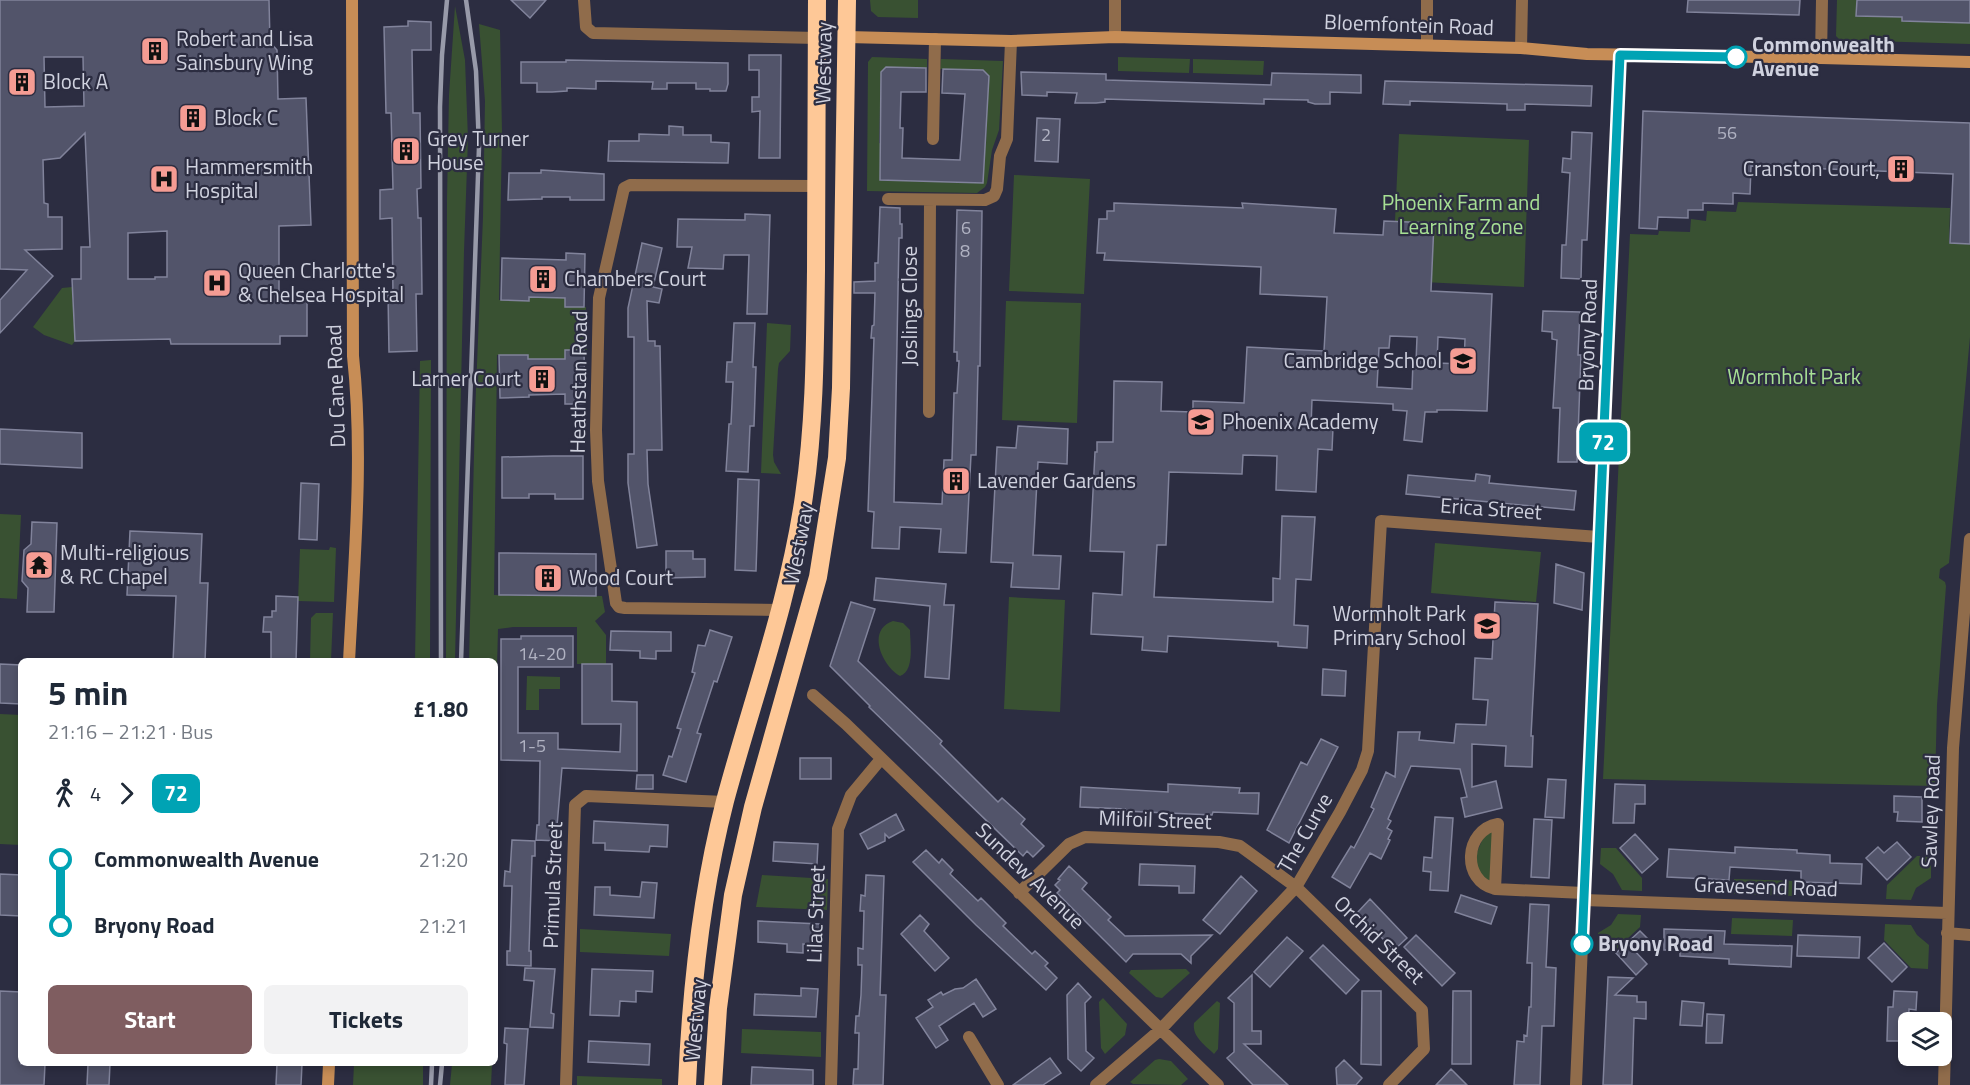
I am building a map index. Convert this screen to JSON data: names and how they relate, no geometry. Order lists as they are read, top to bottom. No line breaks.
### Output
{"streets":{"highway":["Westway"],"street":["Bloemfontein Road","Joslings Close","Bryony Road","Heathstan Road","Du Cane Road","Erica Street","Sawley Road","Milfoil Street","The Curve","Sundew Avenue","Primula Street","Gravesend Road","Lilac Street","Orchid Street"]},"crossings":[["Bloemfontein Road","Westway"],["Bloemfontein Road","Bryony Road"],["Westway","Heathstan Road"],["Westway","Primula Street"],["Bryony Road","Erica Street"],["Bryony Road","Gravesend Road"],["Erica Street","The Curve"],["Sawley Road","Gravesend Road"],["Milfoil Street","The Curve"],["Milfoil Street","Sundew Avenue"],["Milfoil Street","Orchid Street"],["The Curve","Sundew Avenue"],["The Curve","Orchid Street"],["Sundew Avenue","Lilac Street"]],"parks":["Phoenix Farm and Learning Zone","Wormholt Park"],"places":{"building":["Robert and Lisa Sainsbury Wing","Block A","Block C","Grey Turner House","Cranston Court,","Chambers Court","Larner Court","Lavender Gardens","Wood Court"],"other":["Commonwealth Avenue","Bryony Road"],"hospital":["Hammersmith Hospital","Queen Charlotte's & Chelsea Hospital"],"school or university":["Cambridge School","Phoenix Academy","Wormholt Park Primary School"],"temple":["Multi-religious & RC Chapel"]},"lines":["bus line 72"],"house_numbers":["56","2","6","8","14-20","1-5"],"page":{"on_map":"72","heading":["5 min","21:16 – 21:21 · Bus","£1.80"],"legs":["4","72"],"list":[{"name":"Commonwealth Avenue","value":"21:20"},{"name":"Bryony Road","value":"21:21"}],"buttons":["Start","Tickets"]}}
